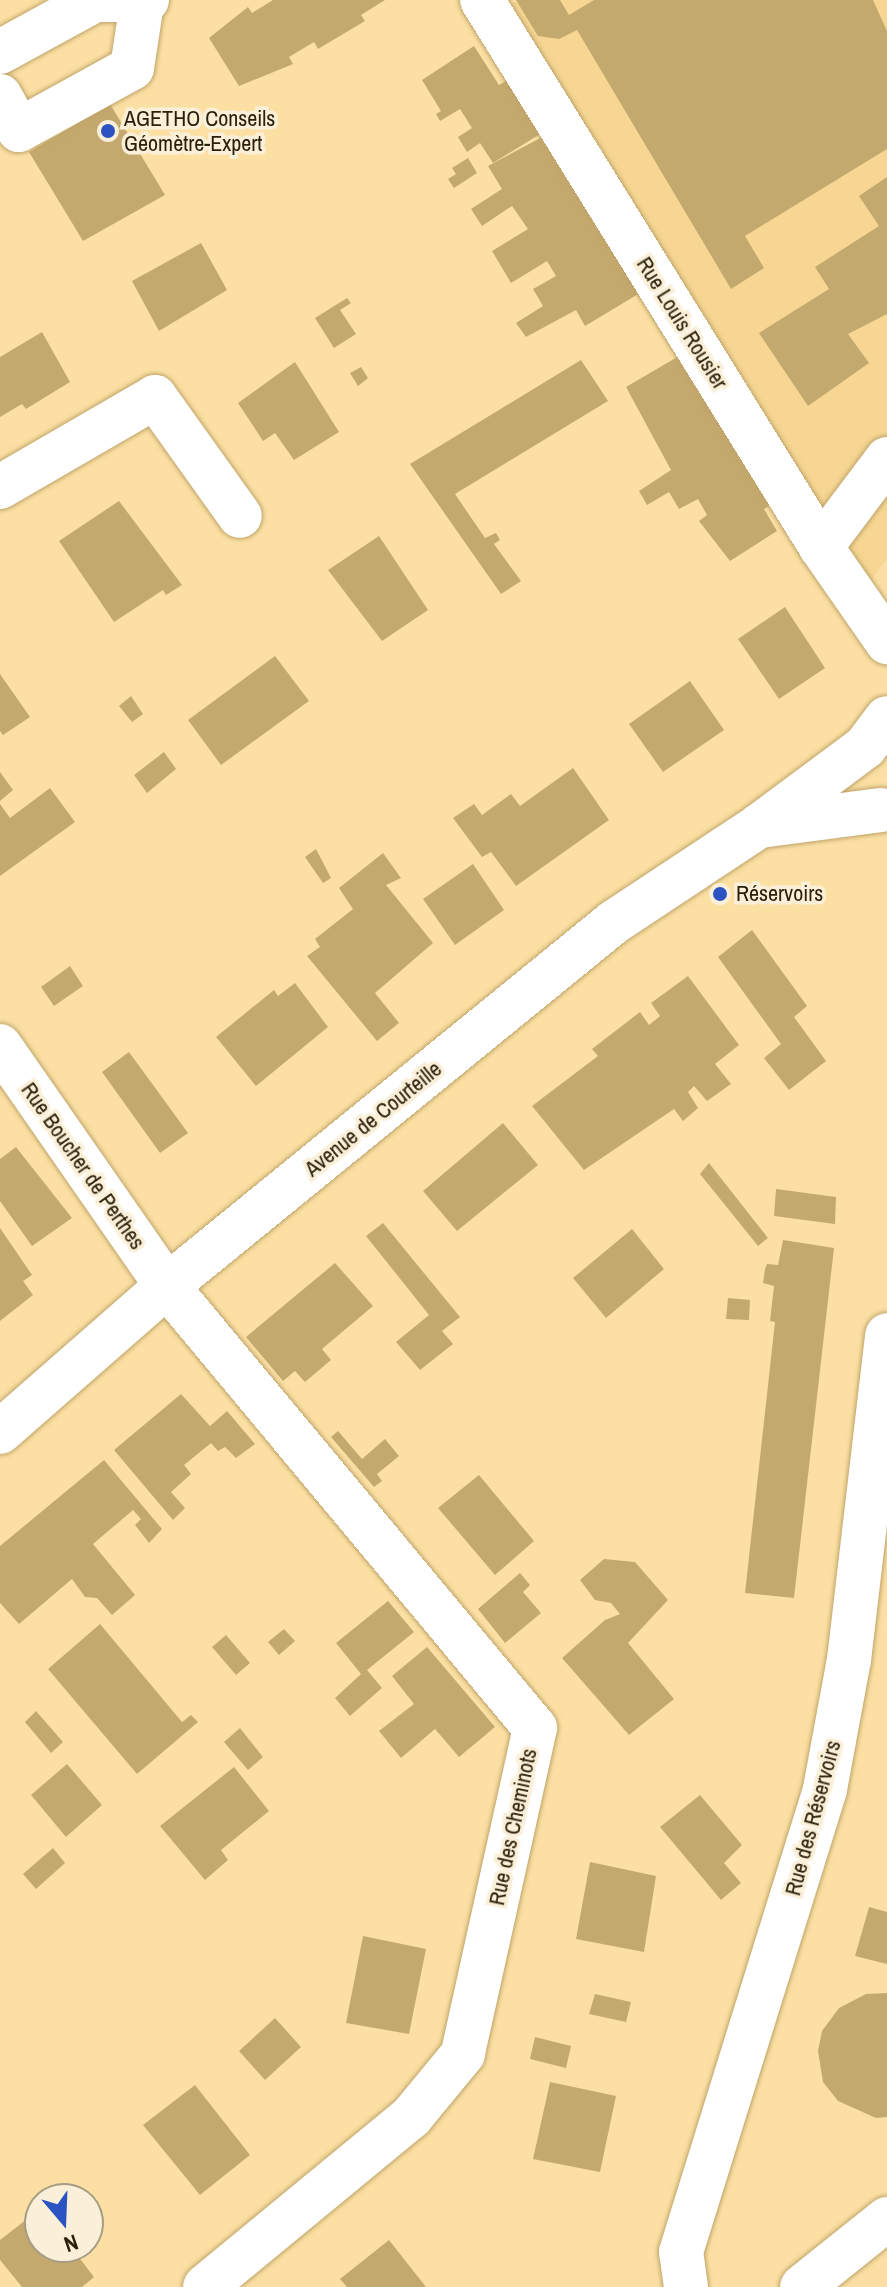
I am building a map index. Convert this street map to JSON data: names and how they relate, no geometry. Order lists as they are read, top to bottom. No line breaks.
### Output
{"streets":{"street":["Rue Louis Rousier","Avenue de Courteille","Rue Boucher de Perthes","Rue des Réservoirs","Rue des Cheminots"]},"crossings":[["Avenue de Courteille","Rue Boucher de Perthes"],["Avenue de Courteille","Rue des Cheminots"],["Rue Boucher de Perthes","Rue des Cheminots"]],"places":["AGETHO Conseils Géomètre-Expert","Réservoirs"],"north":"bottom"}
